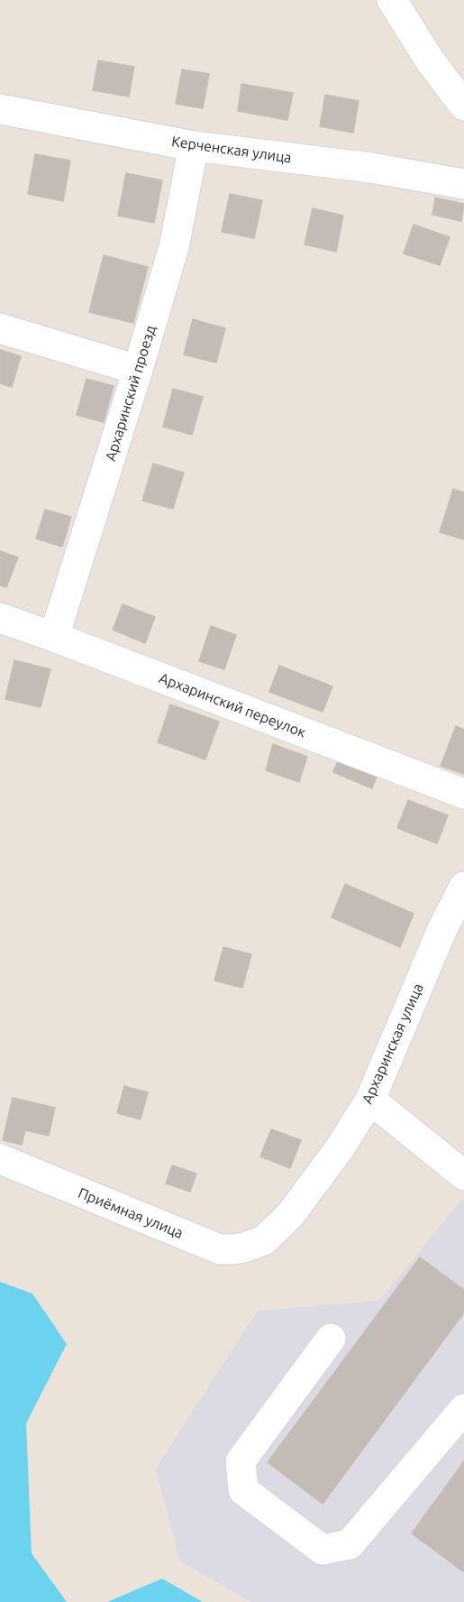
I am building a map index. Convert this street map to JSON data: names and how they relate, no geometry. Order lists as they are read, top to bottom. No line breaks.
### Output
{"streets":{"street":["Керченская улица","Архаринский проезд","Архаринский переулок","Архаринская улица","Приёмная улица"]},"crossings":[["Керченская улица","Архаринский проезд"],["Архаринский проезд","Архаринский переулок"],["Архаринская улица","Приёмная улица"]]}
